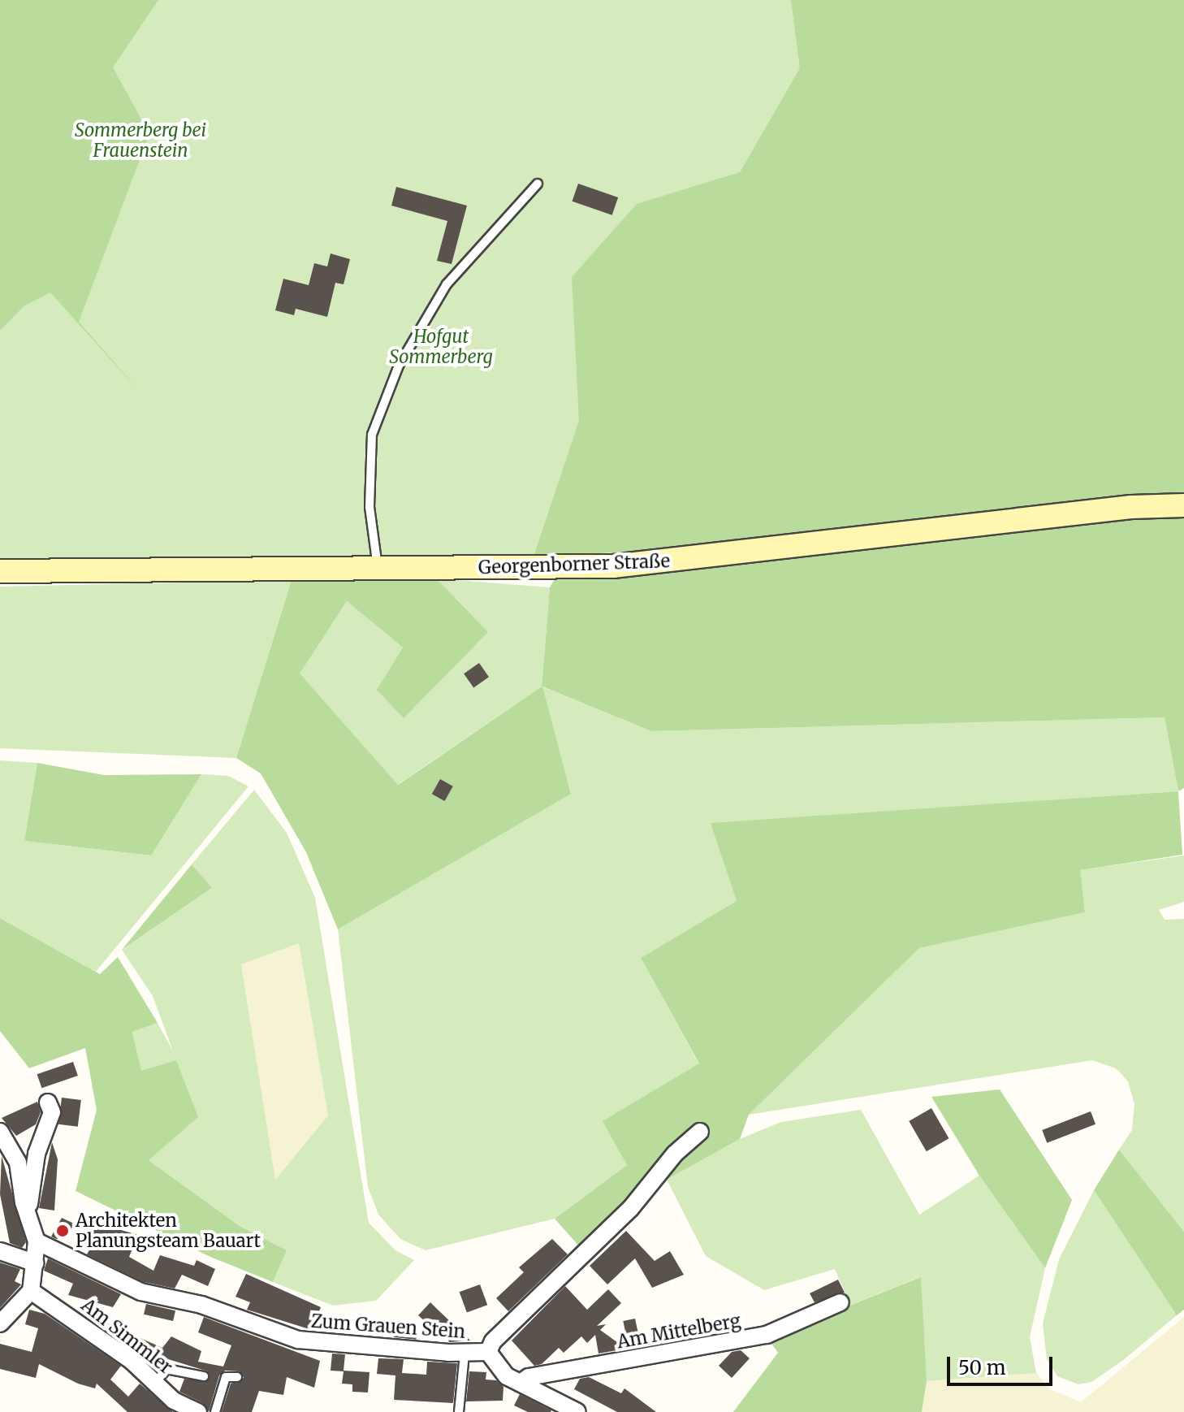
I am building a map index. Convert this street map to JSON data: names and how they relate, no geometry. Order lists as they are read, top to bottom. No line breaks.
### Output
{"streets":{"main road":["Georgenborner Straße"],"street":["Zum Grauen Stein","Am Mittelberg","Am Simmler"]},"parks":["Sommerberg bei Frauenstein","Hofgut Sommerberg"],"places":["Architekten Planungsteam Bauart"],"scale_bar":"50 m"}
